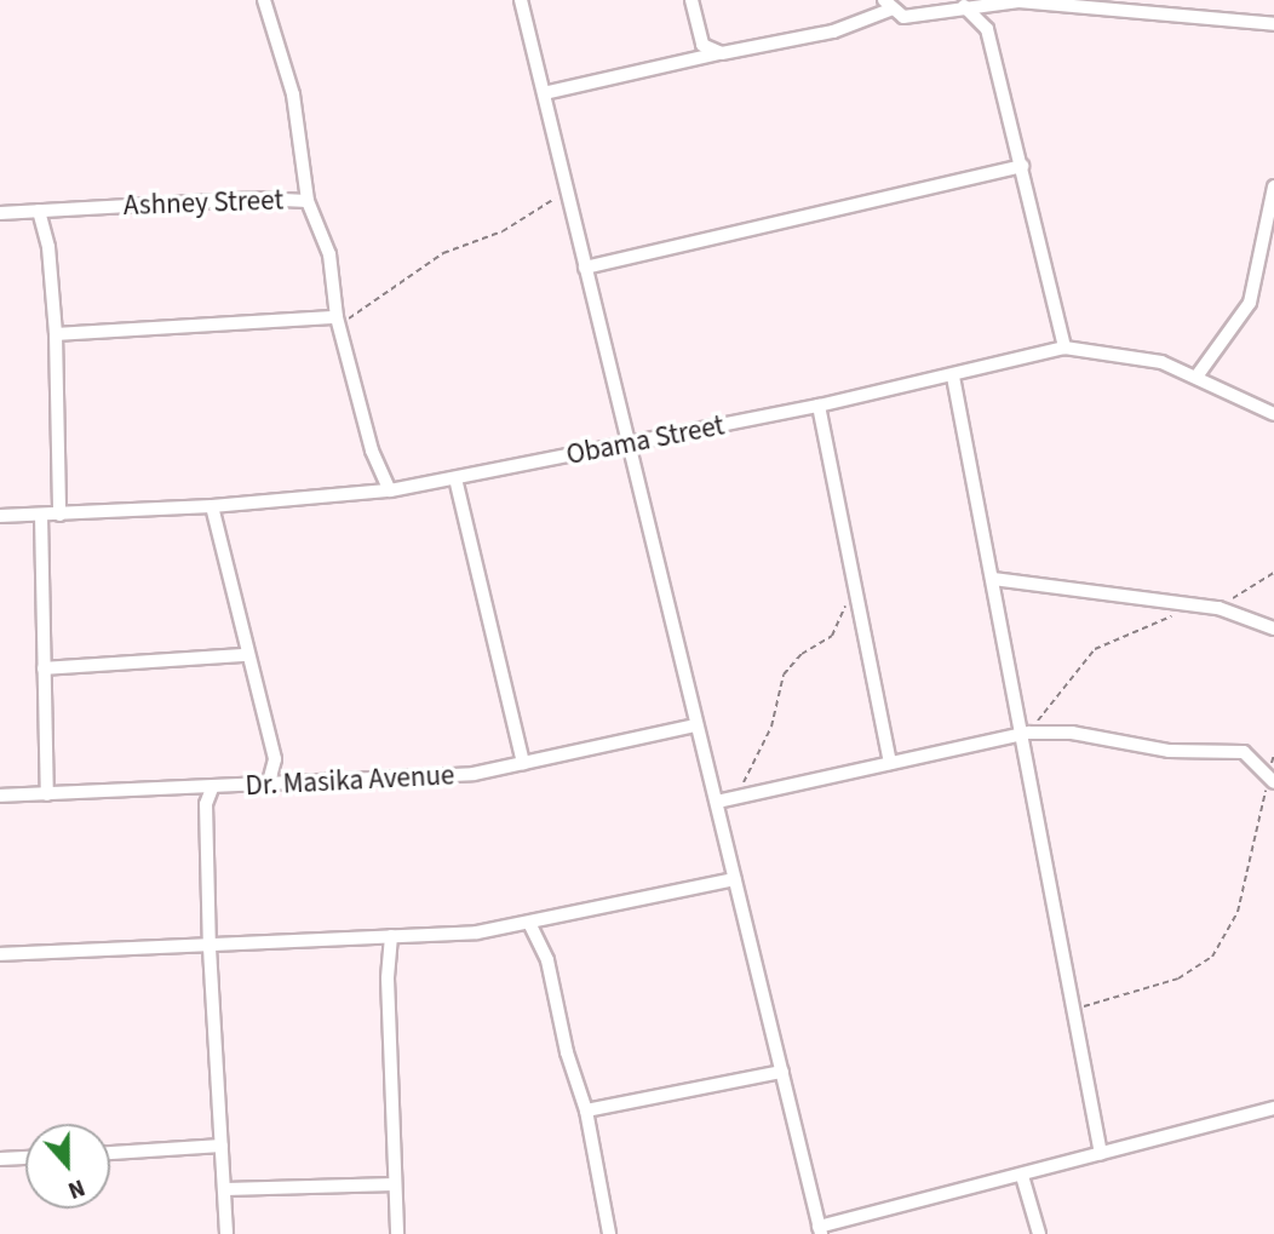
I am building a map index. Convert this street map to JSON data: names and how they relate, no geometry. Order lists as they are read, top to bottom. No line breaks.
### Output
{"streets":{"street":["Ashney Street","Obama Street","Dr. Masika Avenue"]},"crossings":[["Ashney Street","Obama Street"]],"north":"bottom"}
